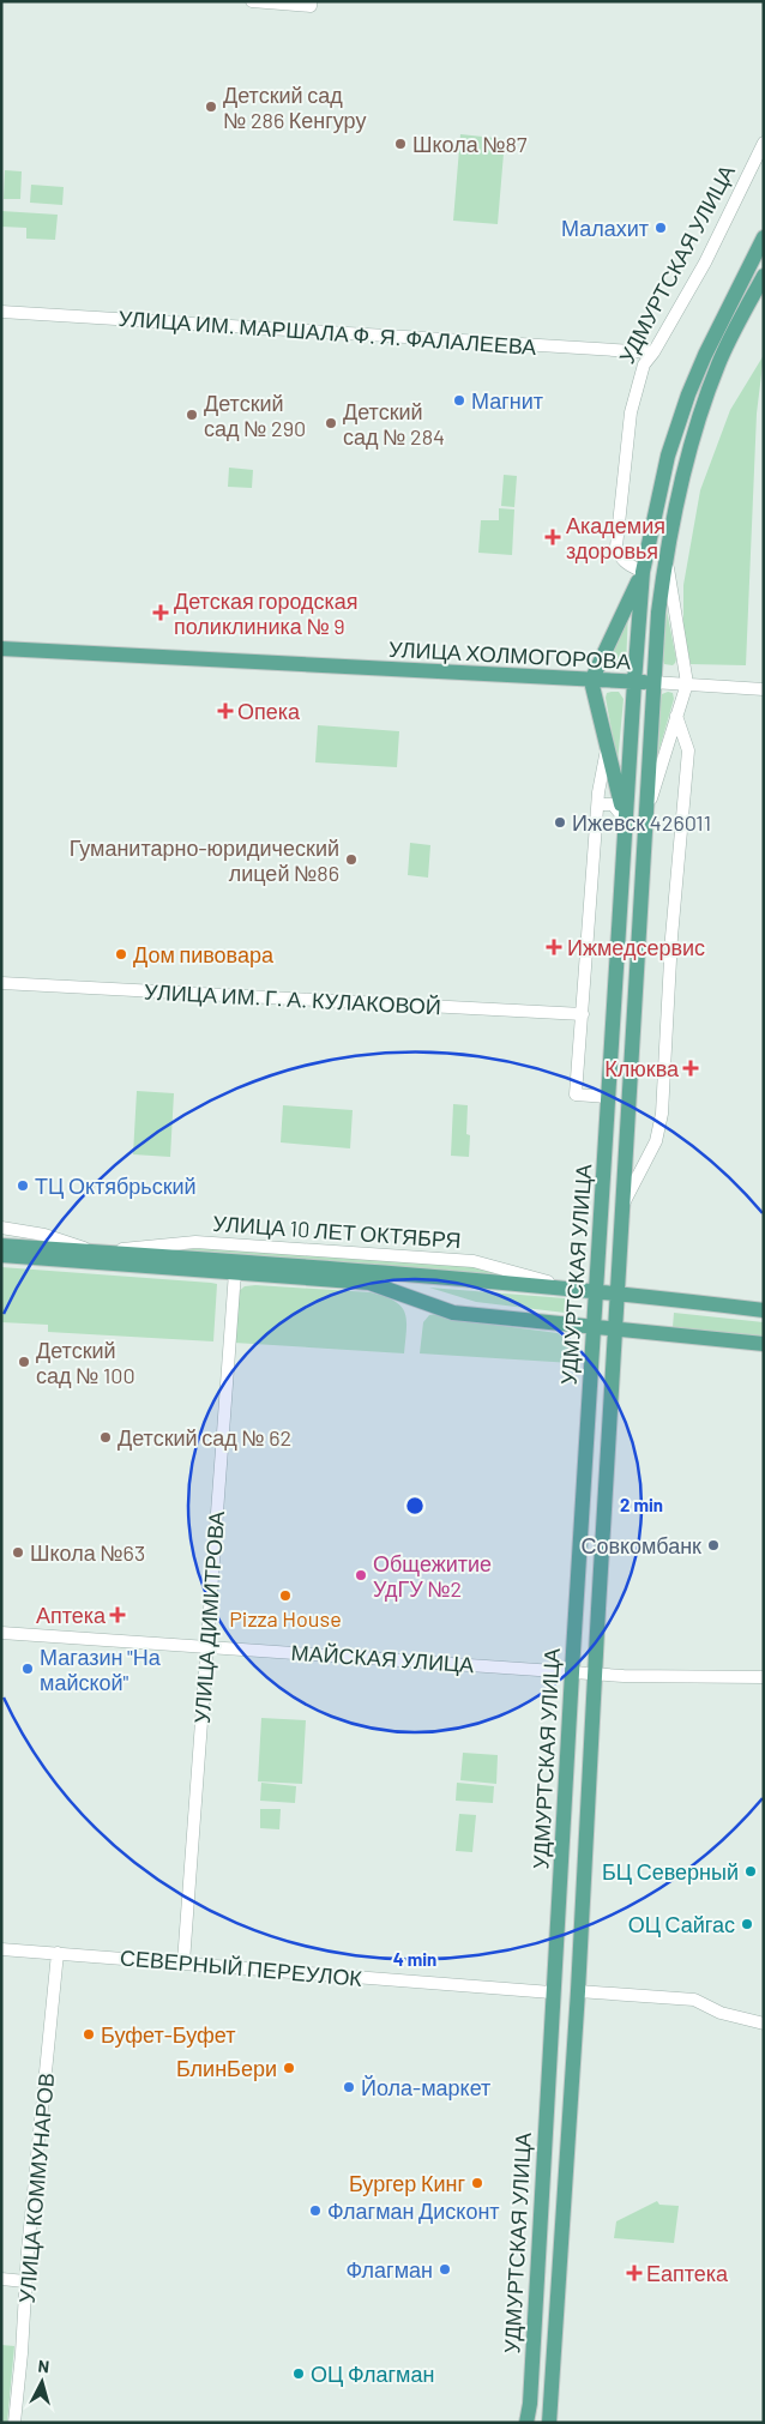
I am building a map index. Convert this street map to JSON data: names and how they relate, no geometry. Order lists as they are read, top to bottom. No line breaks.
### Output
{"streets":{"main road":["УДМУРТСКАЯ УЛИЦА","УЛИЦА ХОЛМОГОРОВА","УЛИЦА 10 ЛЕТ ОКТЯБРЯ"],"street":["УЛИЦА ИМ. МАРШАЛА Ф. Я. ФАЛАЛЕЕВА","УЛИЦА ИМ. Г. А. КУЛАКОВОЙ","УЛИЦА ДИМИТРОВА","МАЙСКАЯ УЛИЦА","СЕВЕРНЫЙ ПЕРЕУЛОК","УЛИЦА КОММУНАРОВ"]},"crossings":[["УДМУРТСКАЯ УЛИЦА","УЛИЦА ИМ. МАРШАЛА Ф. Я. ФАЛАЛЕЕВА"],["УДМУРТСКАЯ УЛИЦА","УЛИЦА ХОЛМОГОРОВА"],["УДМУРТСКАЯ УЛИЦА","УЛИЦА 10 ЛЕТ ОКТЯБРЯ"],["УДМУРТСКАЯ УЛИЦА","МАЙСКАЯ УЛИЦА"],["УДМУРТСКАЯ УЛИЦА","СЕВЕРНЫЙ ПЕРЕУЛОК"],["УЛИЦА 10 ЛЕТ ОКТЯБРЯ","УЛИЦА ДИМИТРОВА"],["УЛИЦА ДИМИТРОВА","МАЙСКАЯ УЛИЦА"],["УЛИЦА ДИМИТРОВА","СЕВЕРНЫЙ ПЕРЕУЛОК"],["СЕВЕРНЫЙ ПЕРЕУЛОК","УЛИЦА КОММУНАРОВ"]],"places":{"other":["Детский сад № 286 Кенгуру","Школа №87","Малахит","Магнит","Детский сад № 290","Детский сад № 284","Ижевск 426011","Гуманитарно-юридический лицей №86","Дом пивовара","ТЦ Октябрьский","Детский сад № 100","Детский сад № 62","Совкомбанк","Школа №63","Общежитие УдГУ №2","Pizza House","Магазин \"На майской\"","БЦ Северный","ОЦ Сайгас","Буфет-Буфет","БлинБери","Йола-маркет","Бургер Кинг","Флагман Дисконт","Флагман","ОЦ Флагман"],"health":["Академия здоровья","Детская городская поликлиника № 9","Опека","Ижмедсервис","Клюква","Аптека","Еаптека"]},"north":"top","rings":["2 min","4 min"]}
